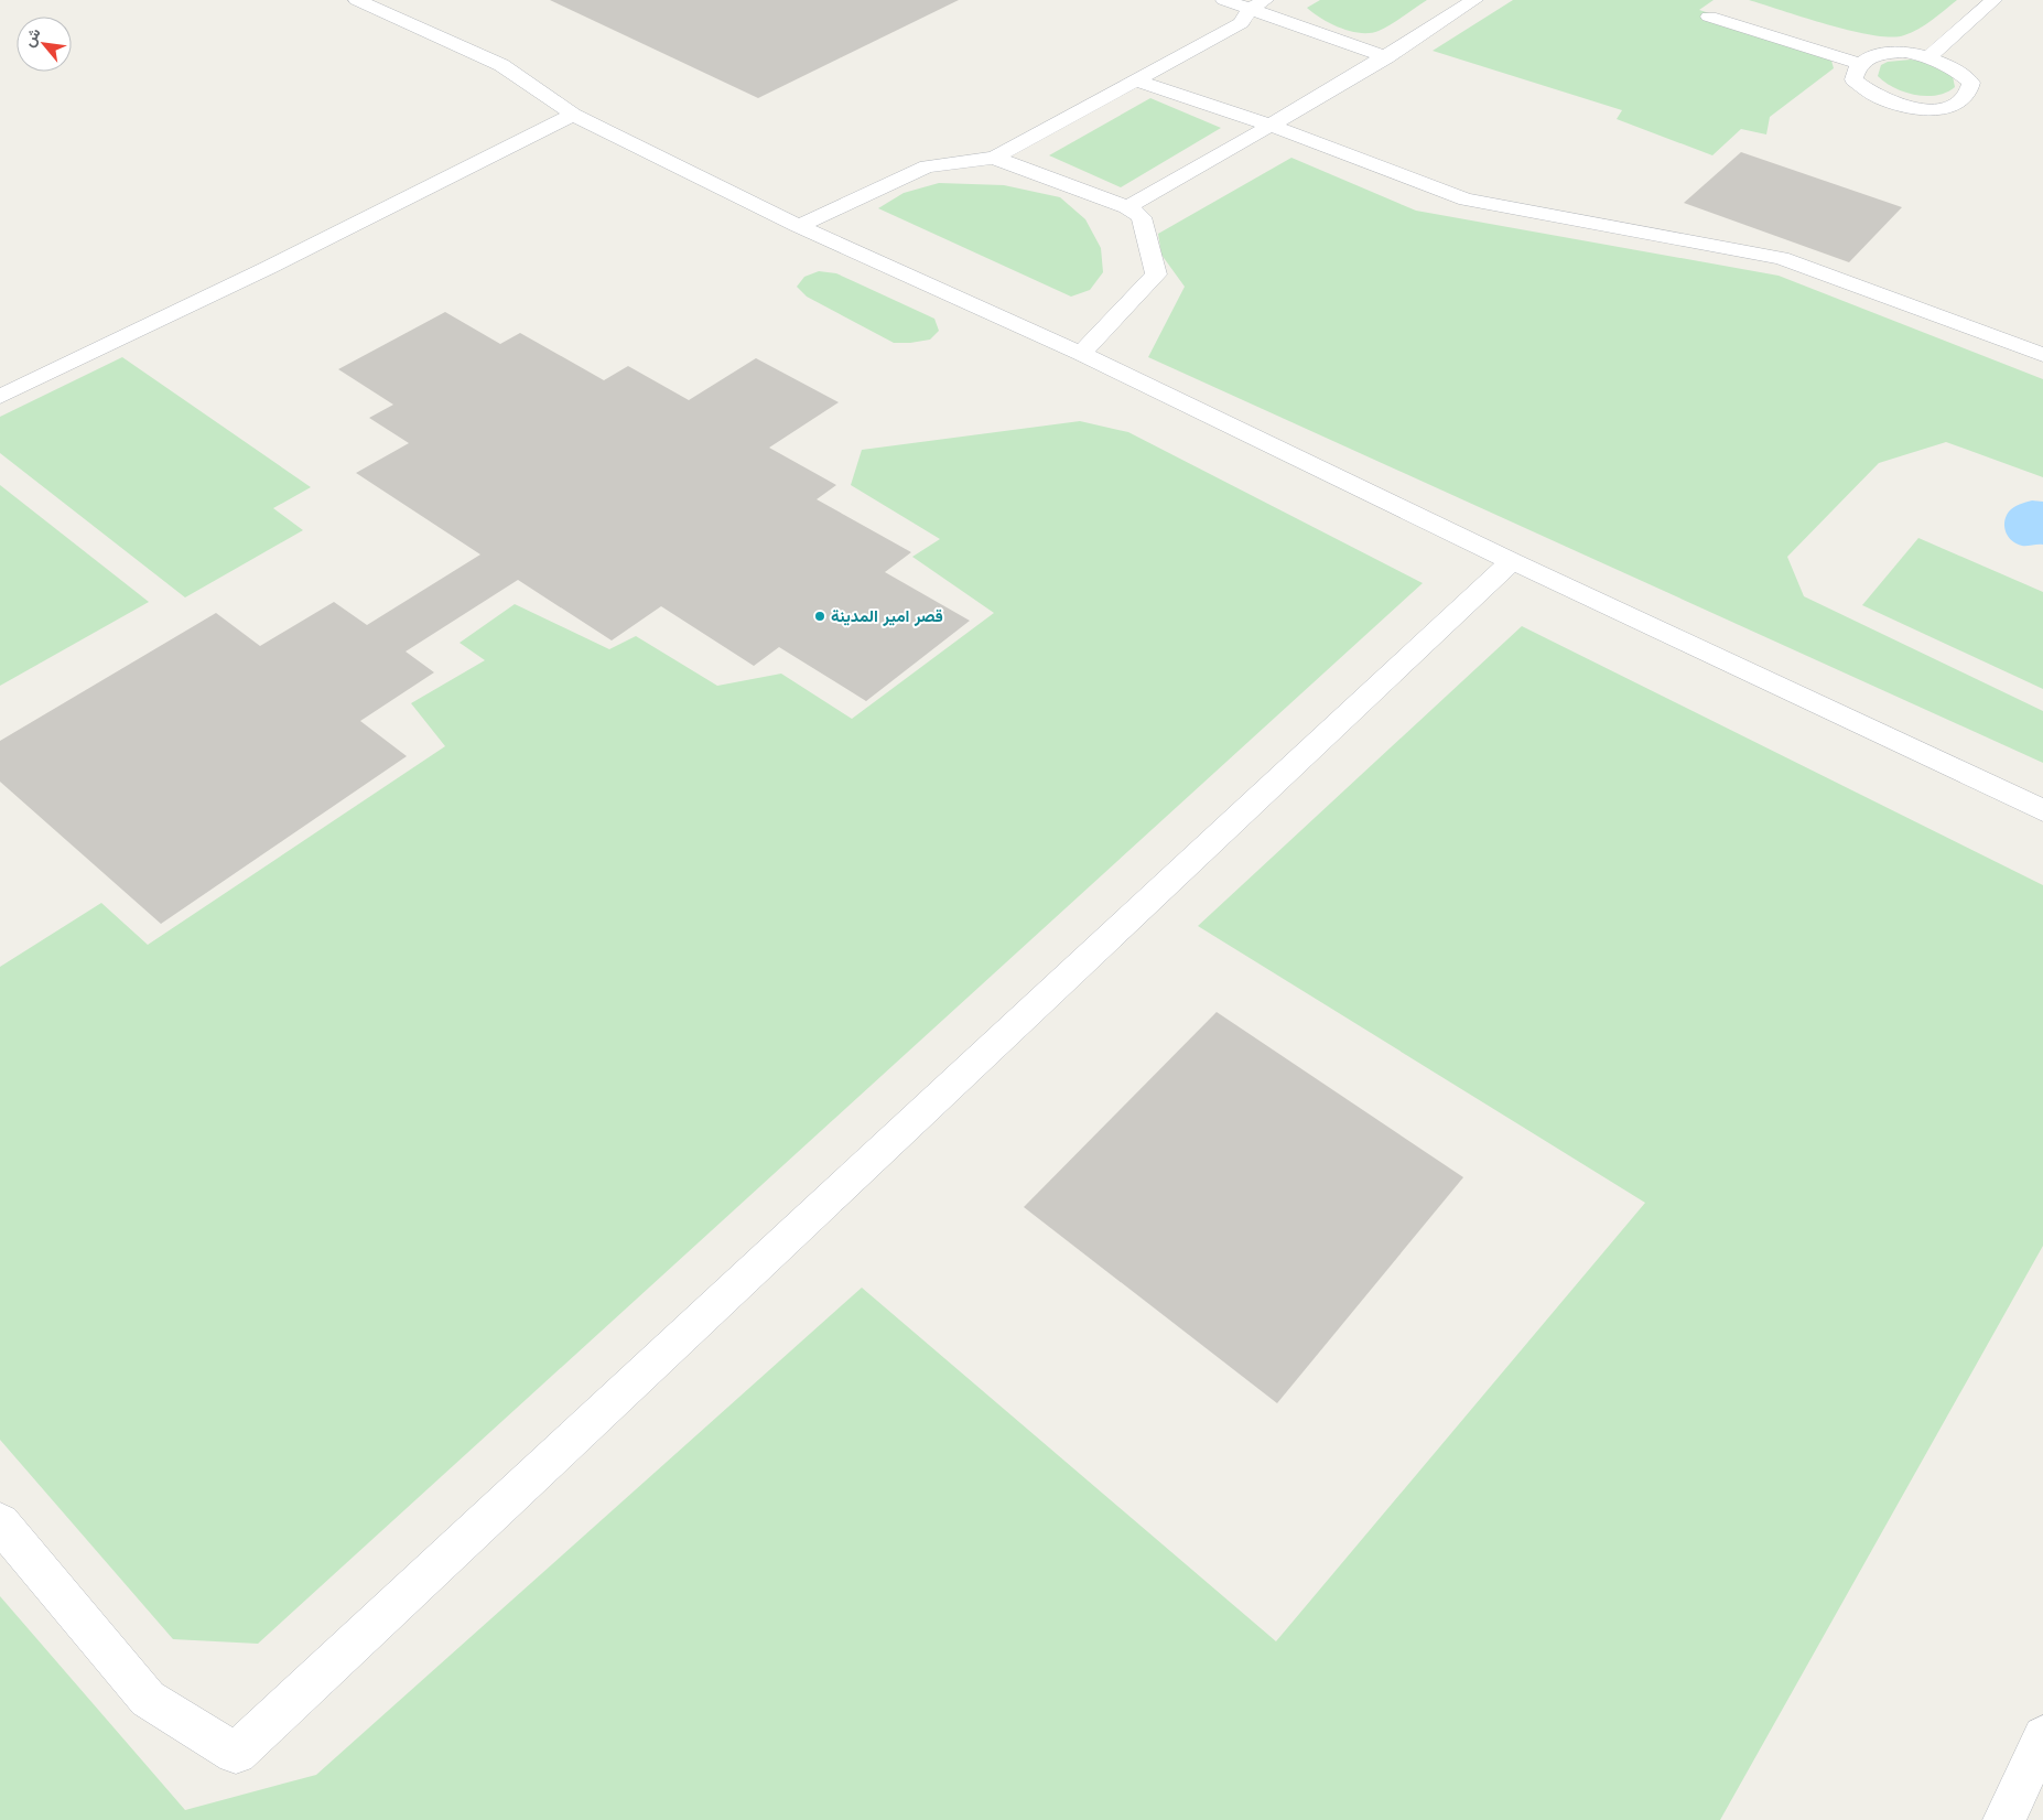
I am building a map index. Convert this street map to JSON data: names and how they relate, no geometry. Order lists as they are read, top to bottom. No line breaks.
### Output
{"places":["قصر امير المدينة"],"north":"top left"}
